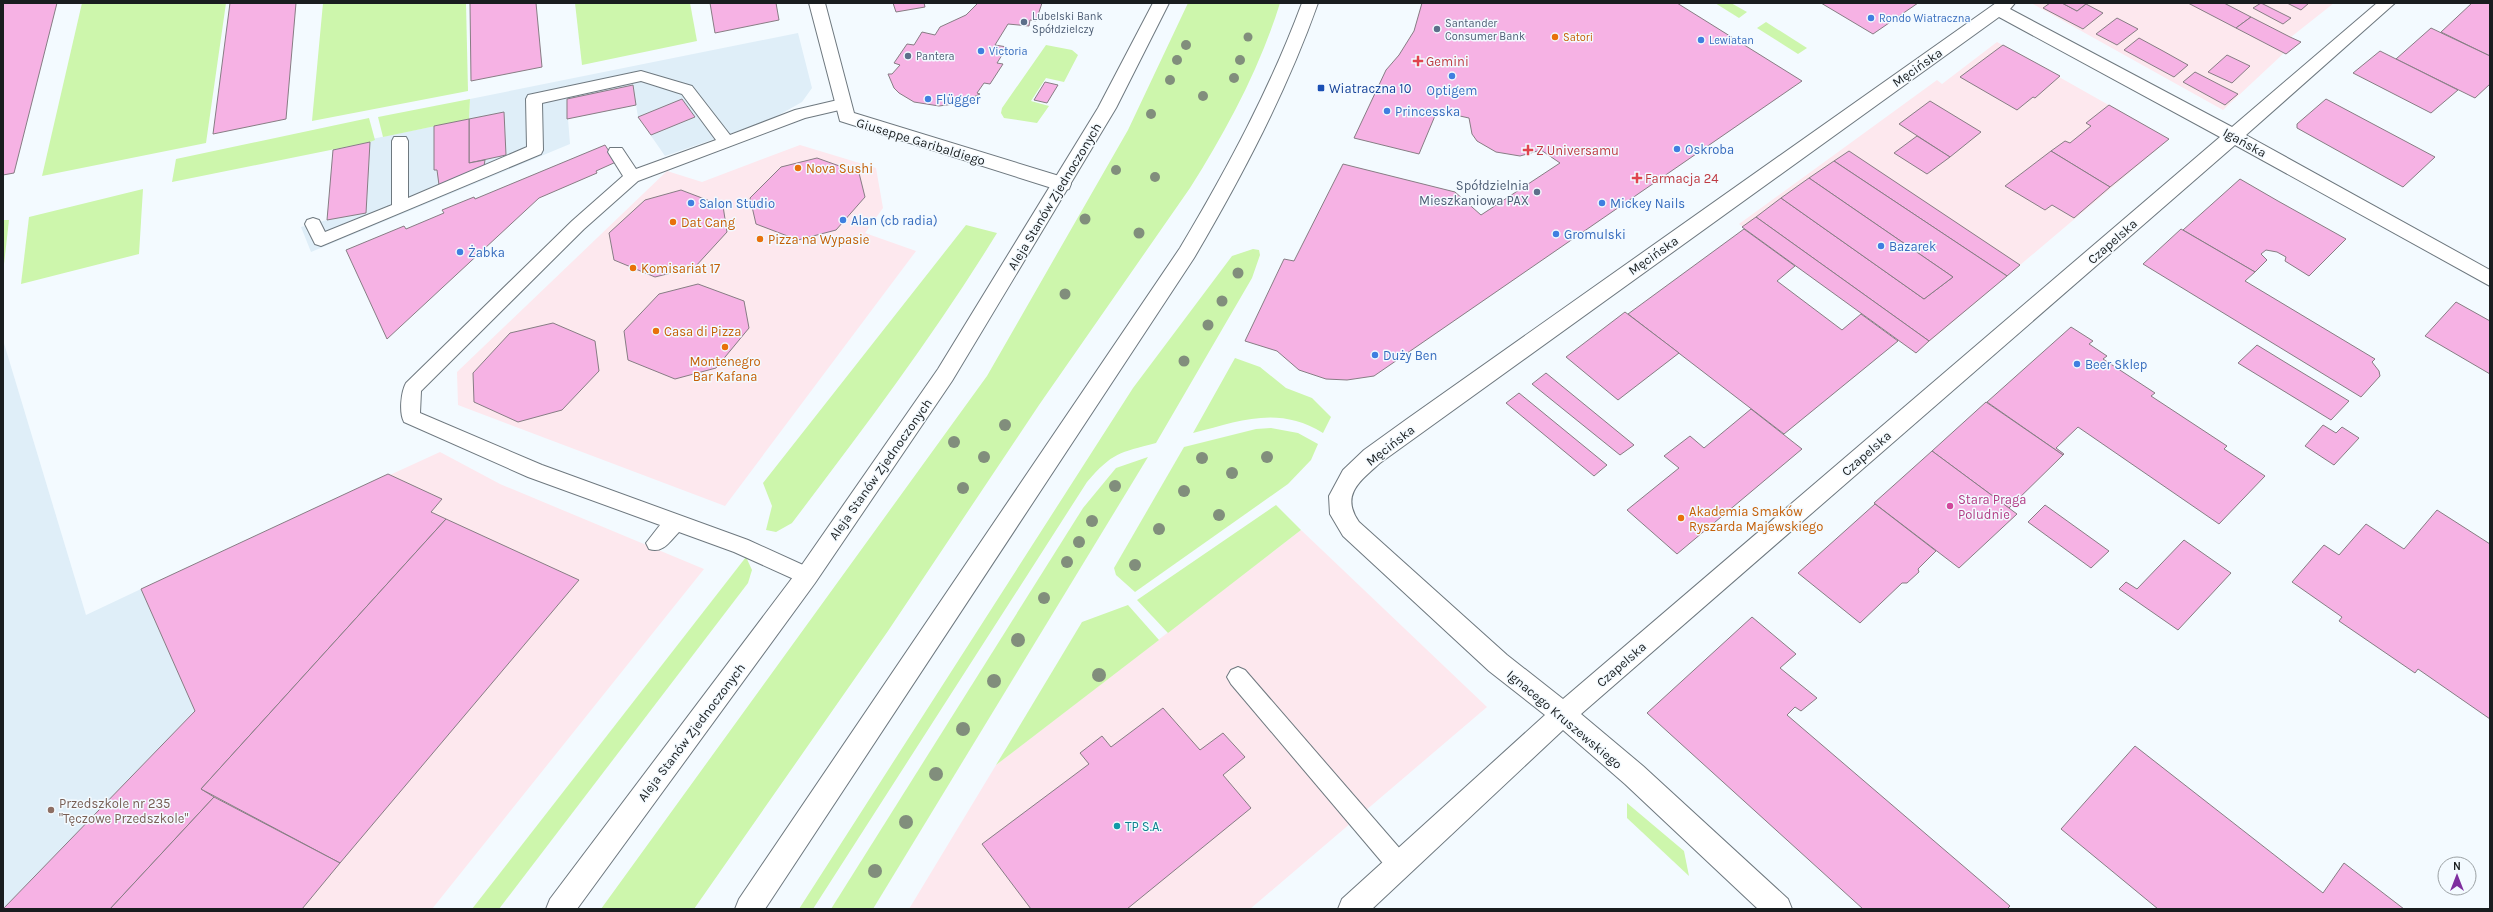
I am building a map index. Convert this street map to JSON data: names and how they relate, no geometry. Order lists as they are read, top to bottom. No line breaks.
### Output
{"streets":{"street":["Męcińska","Giuseppe Garibaldiego","Igańska","Aleja Stanów Zjednoczonych","Czapelska","Ignacego Kruszewskiego"]},"crossings":[["Męcińska","Igańska"],["Męcińska","Ignacego Kruszewskiego"],["Giuseppe Garibaldiego","Aleja Stanów Zjednoczonych"],["Igańska","Czapelska"],["Czapelska","Ignacego Kruszewskiego"]],"places":{"other":["Rondo Wiatraczna","Lubelski Bank Spółdzielczy","Santander Consumer Bank","Satori","Lewiatan","Victoria","Pantera","Optigem","Flügger","Princesska","Oskroba","Nova Sushi","Spółdzielnia Mieszkaniowa PAX","Salon Studio","Mickey Nails","Alan (cb radia)","Dat Cang","Gromulski","Pizza na Wypasie","Bazarek","Żabka","Komisariat 17","Casa di Pizza","Montenegro Bar Kafana","Duży Ben","Beer Sklep","Stara Praga Poludnie","Akademia Smaków Ryszarda Majewskiego","Przedszkole nr 235 \"Tęczowe Przedszkole\"","TP S.A."],"health":["Gemini","Z Universamu","Farmacja 24"],"transit":["Wiatraczna 10"]},"north":"top"}
